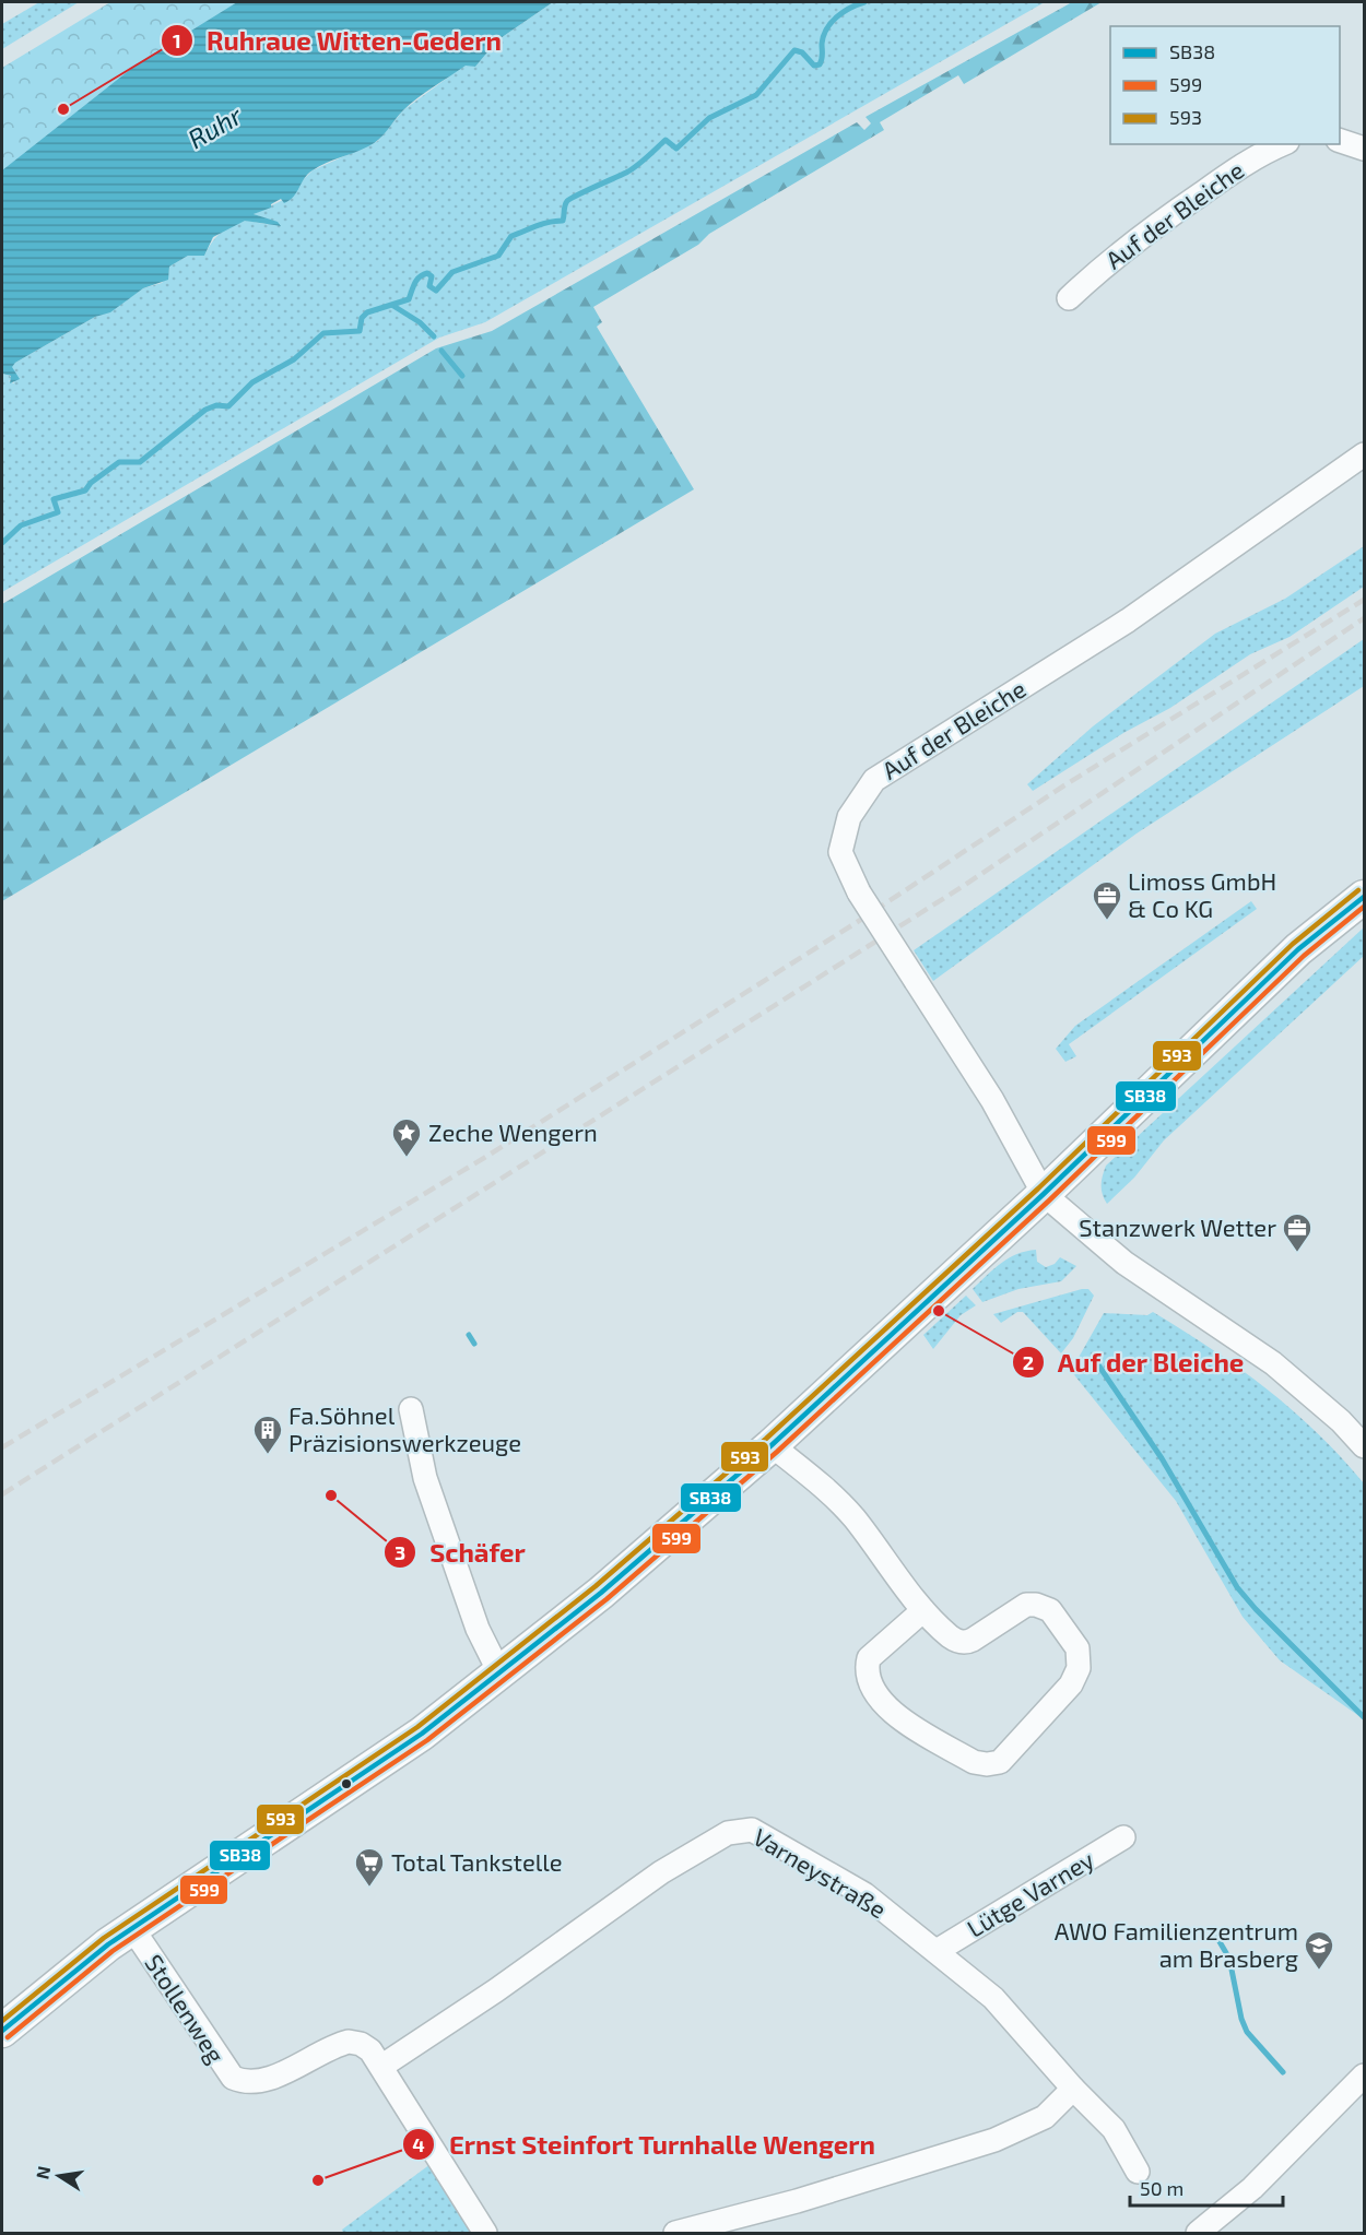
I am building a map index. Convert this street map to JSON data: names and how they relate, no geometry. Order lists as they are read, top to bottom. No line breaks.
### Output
{"streets":{"street":["Auf der Bleiche","Varneystraße","Lütge Varney","Stollenweg"]},"crossings":[["Varneystraße","Lütge Varney"],["Varneystraße","Stollenweg"]],"water":["Ruhr"],"places":{"other":["Ruhraue Witten-Gedern","Auf der Bleiche","Schäfer","Ernst Steinfort Turnhalle Wengern"],"office":["Limoss GmbH & Co KG","Stanzwerk Wetter"],"place":["Zeche Wengern"],"building":["Fa.Söhnel Präzisionswerkzeuge"],"supermarket":["Total Tankstelle"],"school or university":["AWO Familienzentrum am Brasberg"]},"lines":["transit line 593","transit line SB38","transit line 599"],"legend":["SB38","599","593"],"scale_bar":"50 m","north":"left"}
